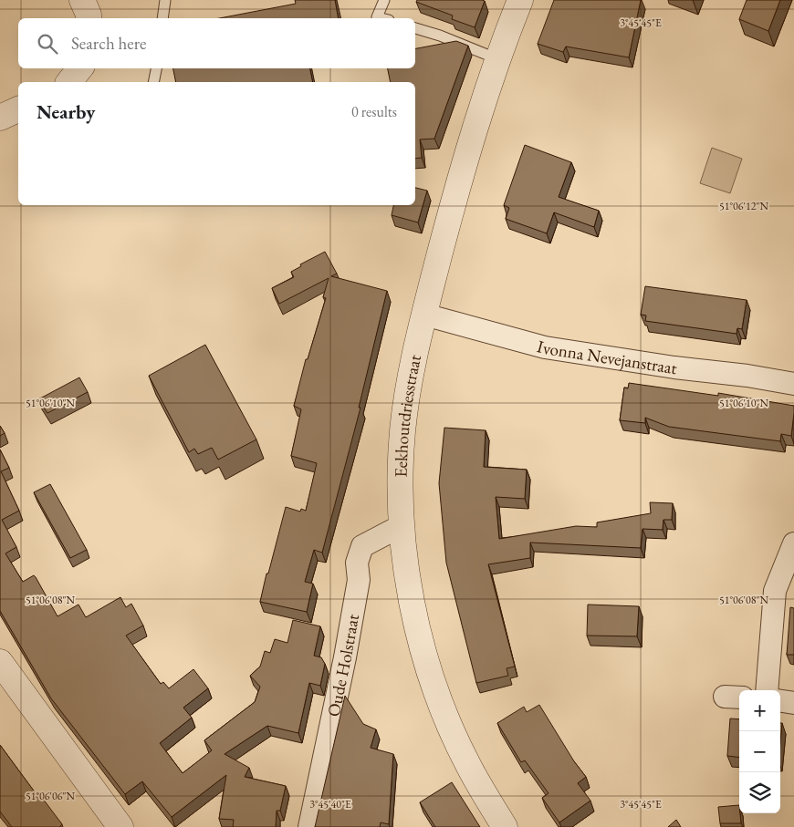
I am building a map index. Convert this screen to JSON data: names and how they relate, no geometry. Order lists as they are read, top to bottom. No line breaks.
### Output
{"streets":{"street":["Ivonna Nevejanstraat","Eekhoutdriesstraat","Oude Holstraat"]},"crossings":[["Ivonna Nevejanstraat","Eekhoutdriesstraat"],["Eekhoutdriesstraat","Oude Holstraat"]],"page":{"search":"Search here","heading":["Nearby","0 results"],"map_buttons":["+","−"]},"coordinates":["3°45'45\"E","51°06'12\"N","51°06'10\"N","51°06'08\"N","51°06'06\"N","3°45'40\"E"]}
